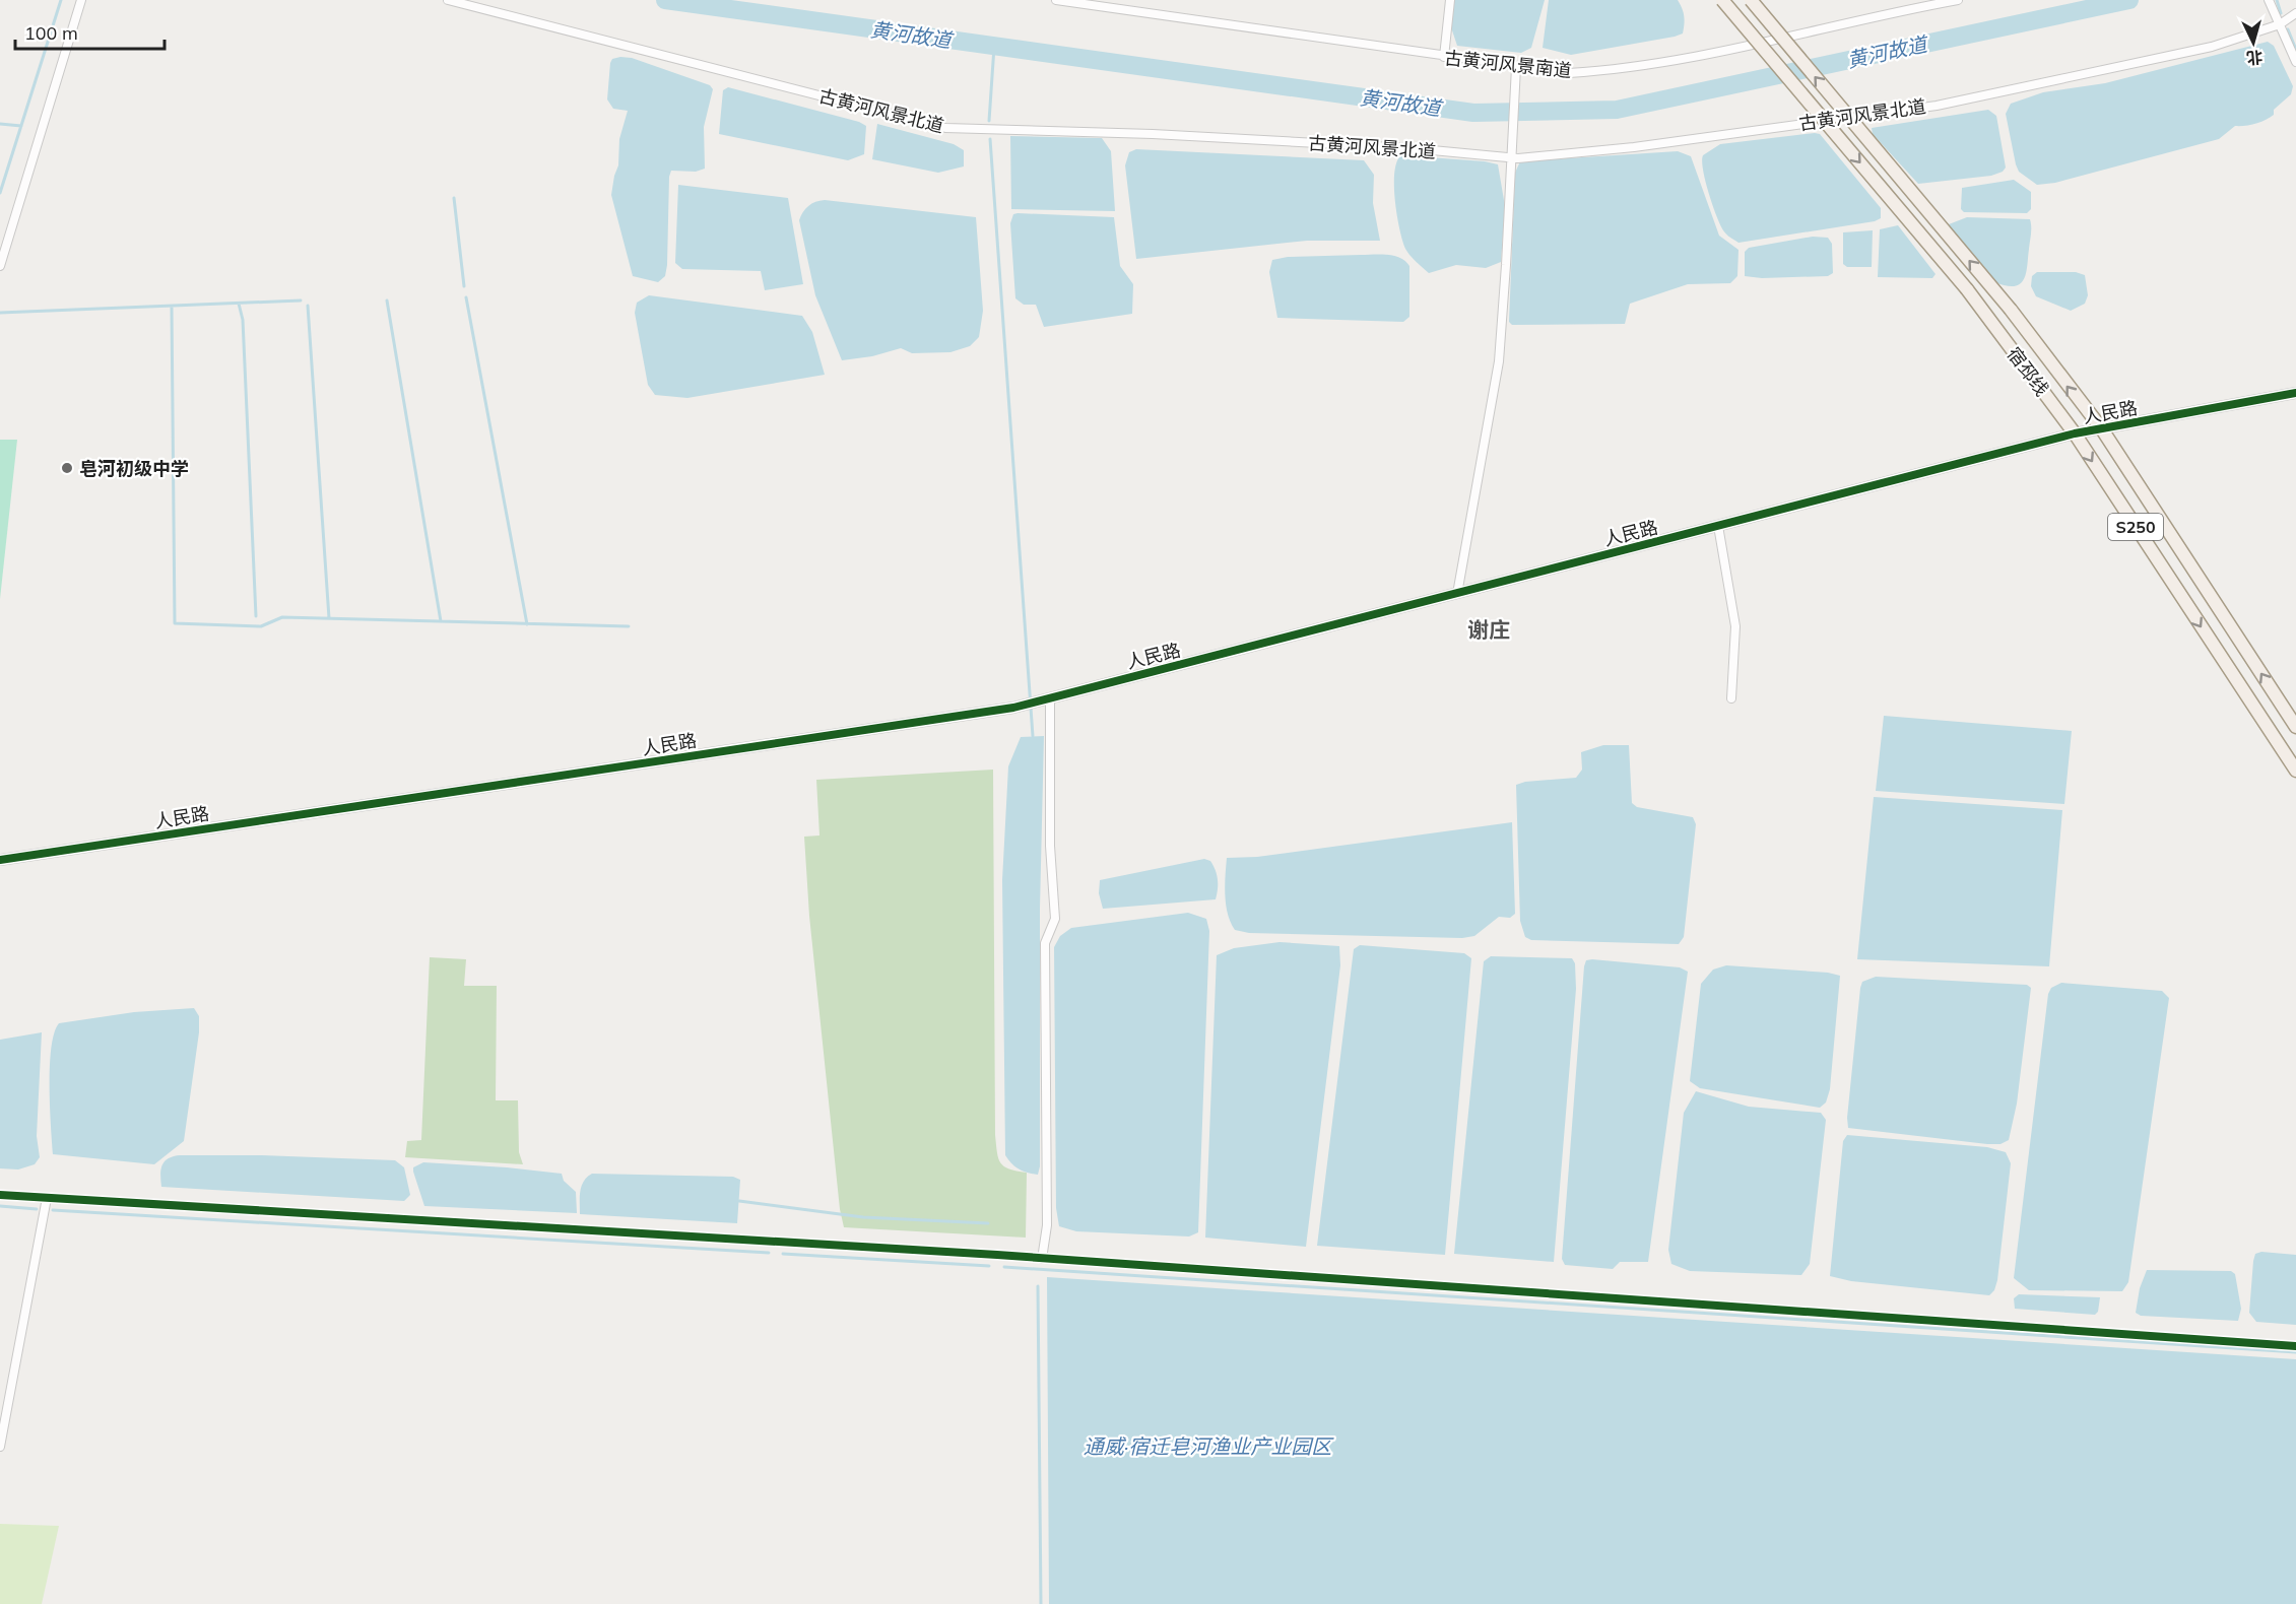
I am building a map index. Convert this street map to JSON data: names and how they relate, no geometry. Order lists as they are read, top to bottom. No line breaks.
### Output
{"streets":{"main road":["宿邳线","S250"],"street":["古黄河风景南道","古黄河风景北道","人民路"]},"crossings":[["宿邳线","人民路"]],"districts":["谢庄"],"water":["黄河故道","通威·宿迁皂河渔业产业园区"],"places":["皂河初级中学"],"scale_bar":"100 m","north":"bottom"}
